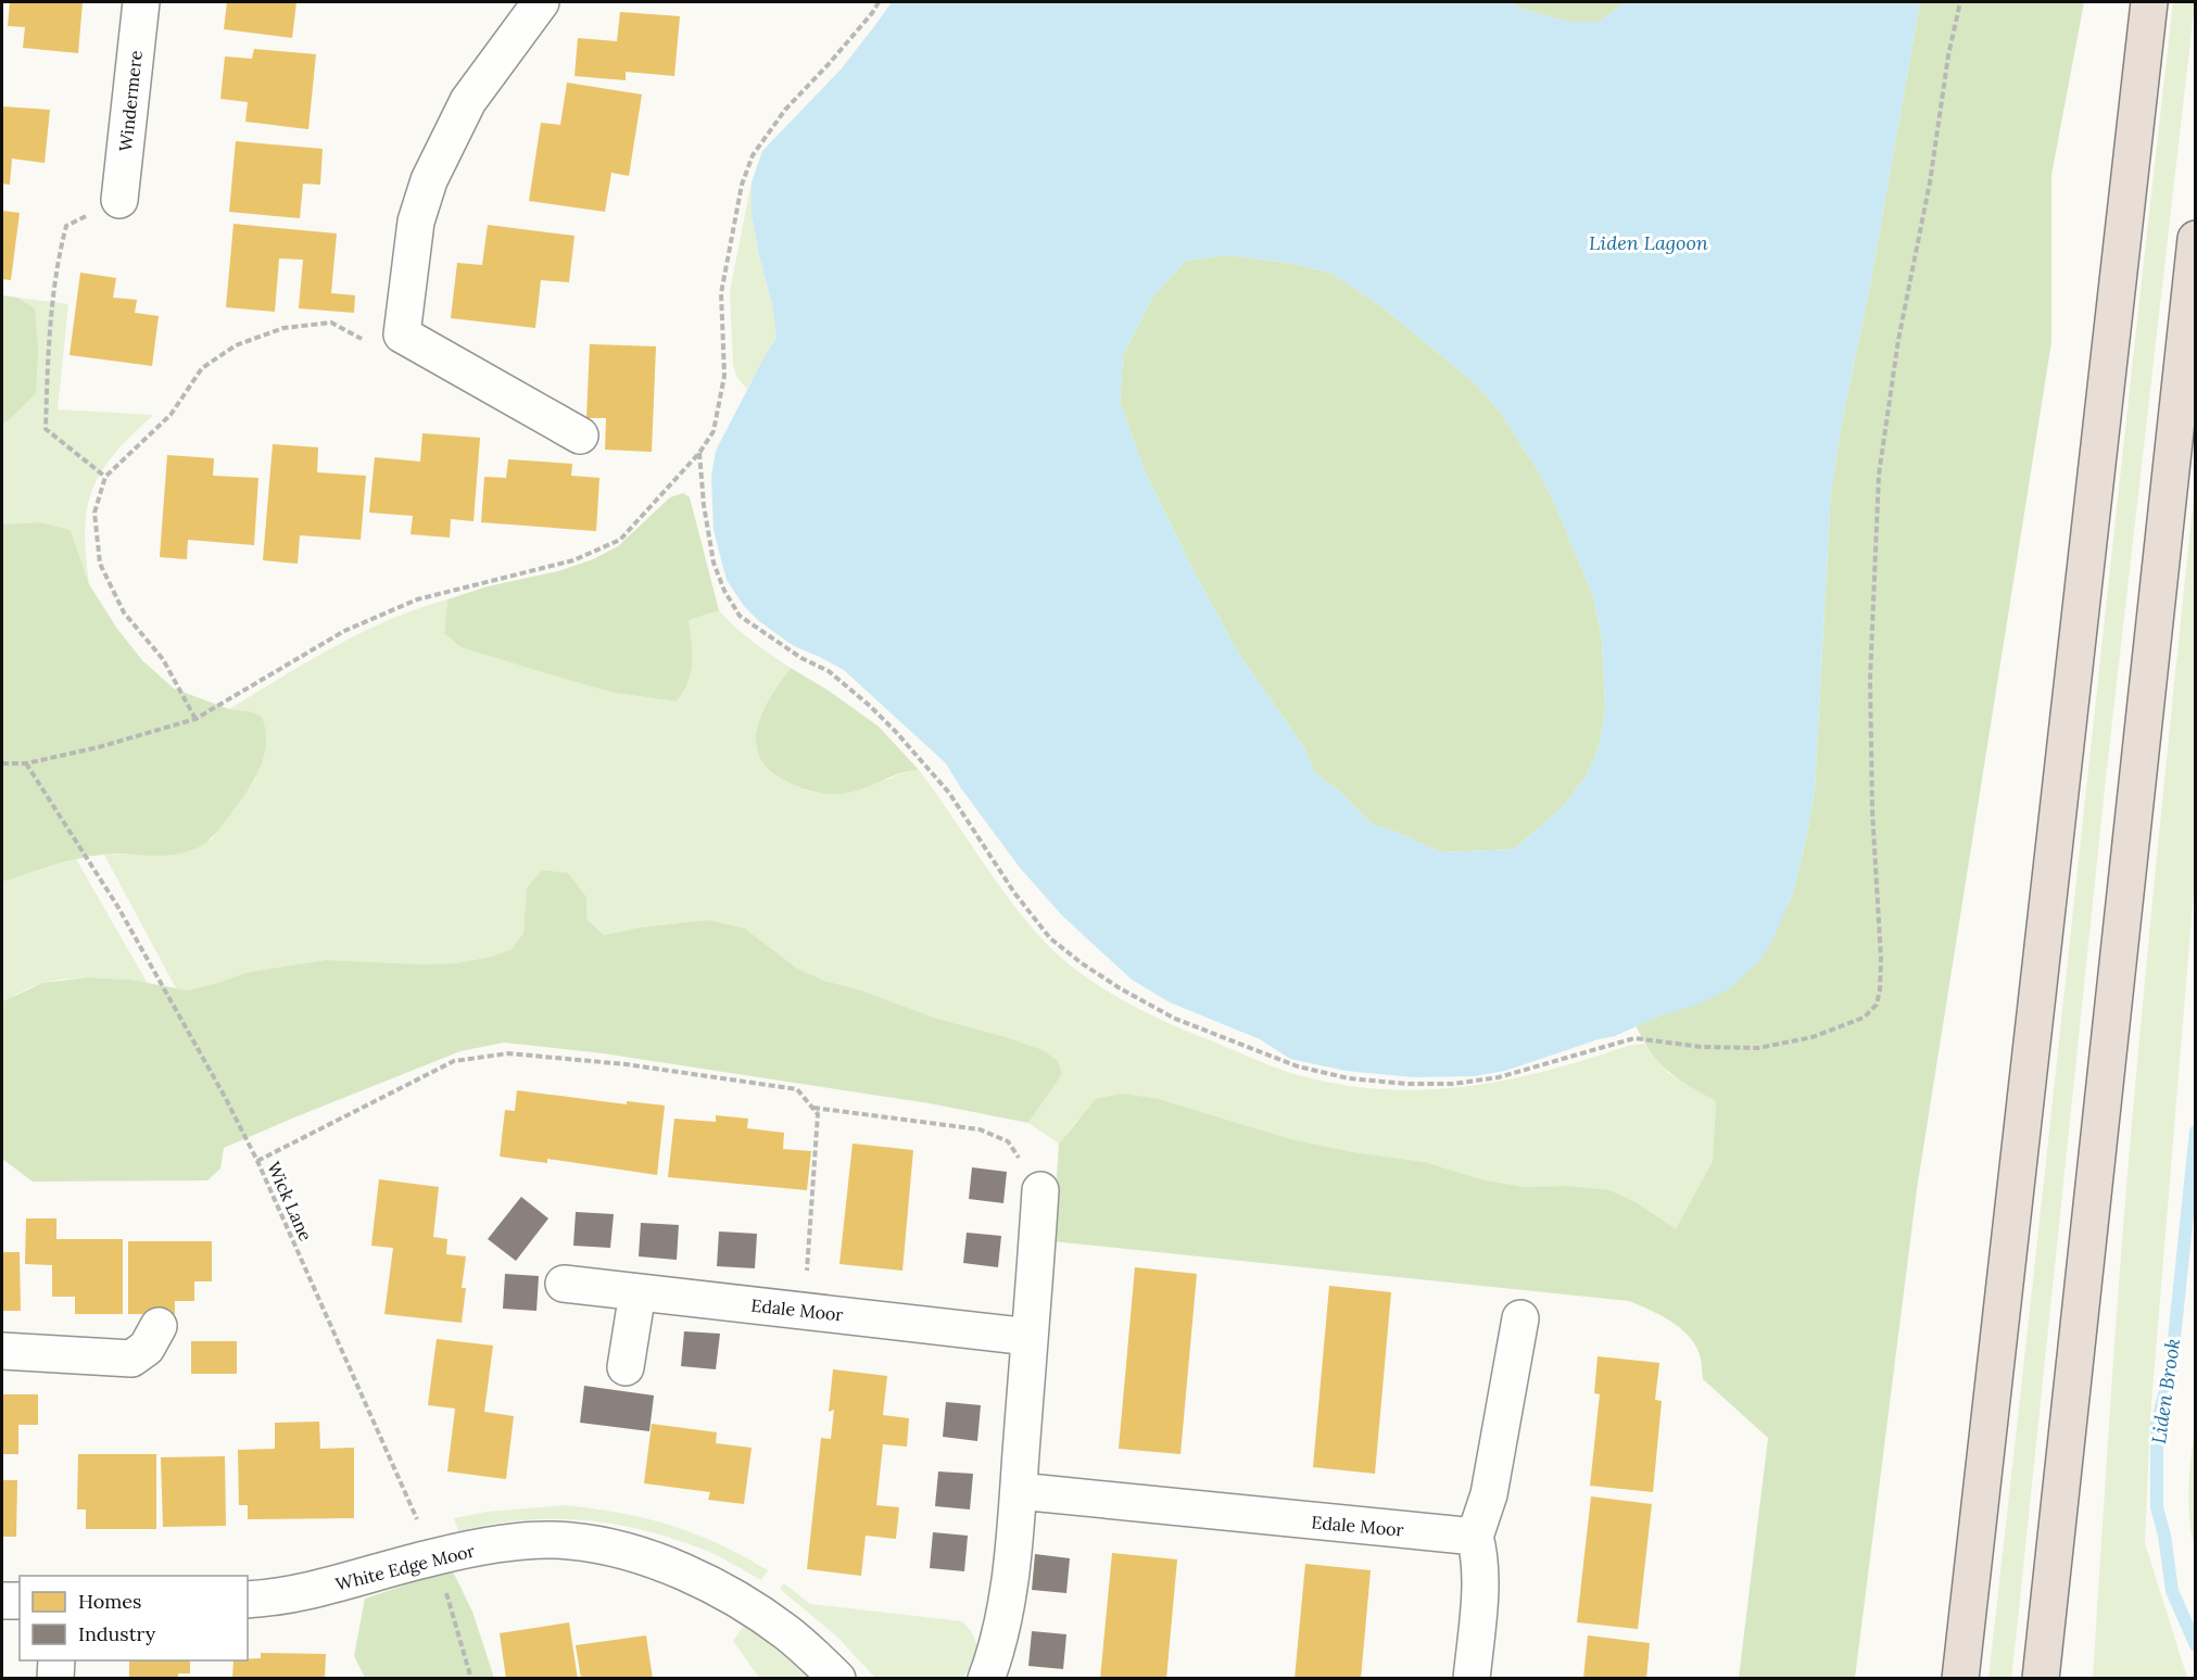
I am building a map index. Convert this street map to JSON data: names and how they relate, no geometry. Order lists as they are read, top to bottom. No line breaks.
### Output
{"streets":{"street":["Windermere","Edale Moor","White Edge Moor"],"path":["Wick Lane"]},"crossings":[["Wick Lane","White Edge Moor"]],"water":["Liden Lagoon","Liden Brook"],"legend":["Homes","Industry"]}
